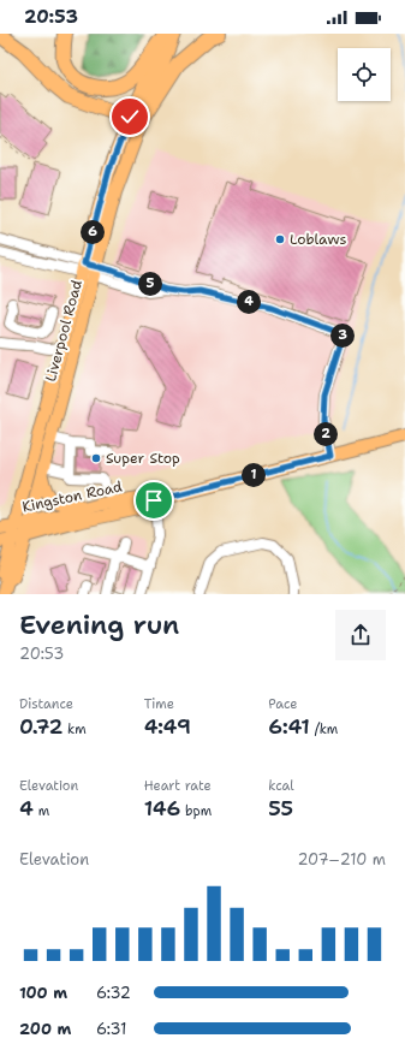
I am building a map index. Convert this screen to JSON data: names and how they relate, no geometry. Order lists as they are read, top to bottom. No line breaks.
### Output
{"streets":{"main road":["Liverpool Road","Kingston Road"]},"crossings":[["Liverpool Road","Kingston Road"]],"places":["Loblaws","Super Stop"],"page":{"status":"20:53","pins":["6","5","4","3","2","1"],"heading":["Evening run","20:53"],"stats":[["Distance","0.72 km"],["Time","4:49"],["Pace","6:41 /km"],["Elevation","4 m"],["Heart rate","146 bpm"],["kcal","55"]],"chart":["Elevation","207–210 m"],"list":[{"name":"100 m","note":"6:32"},{"name":"200 m","note":"6:31"}]}}
